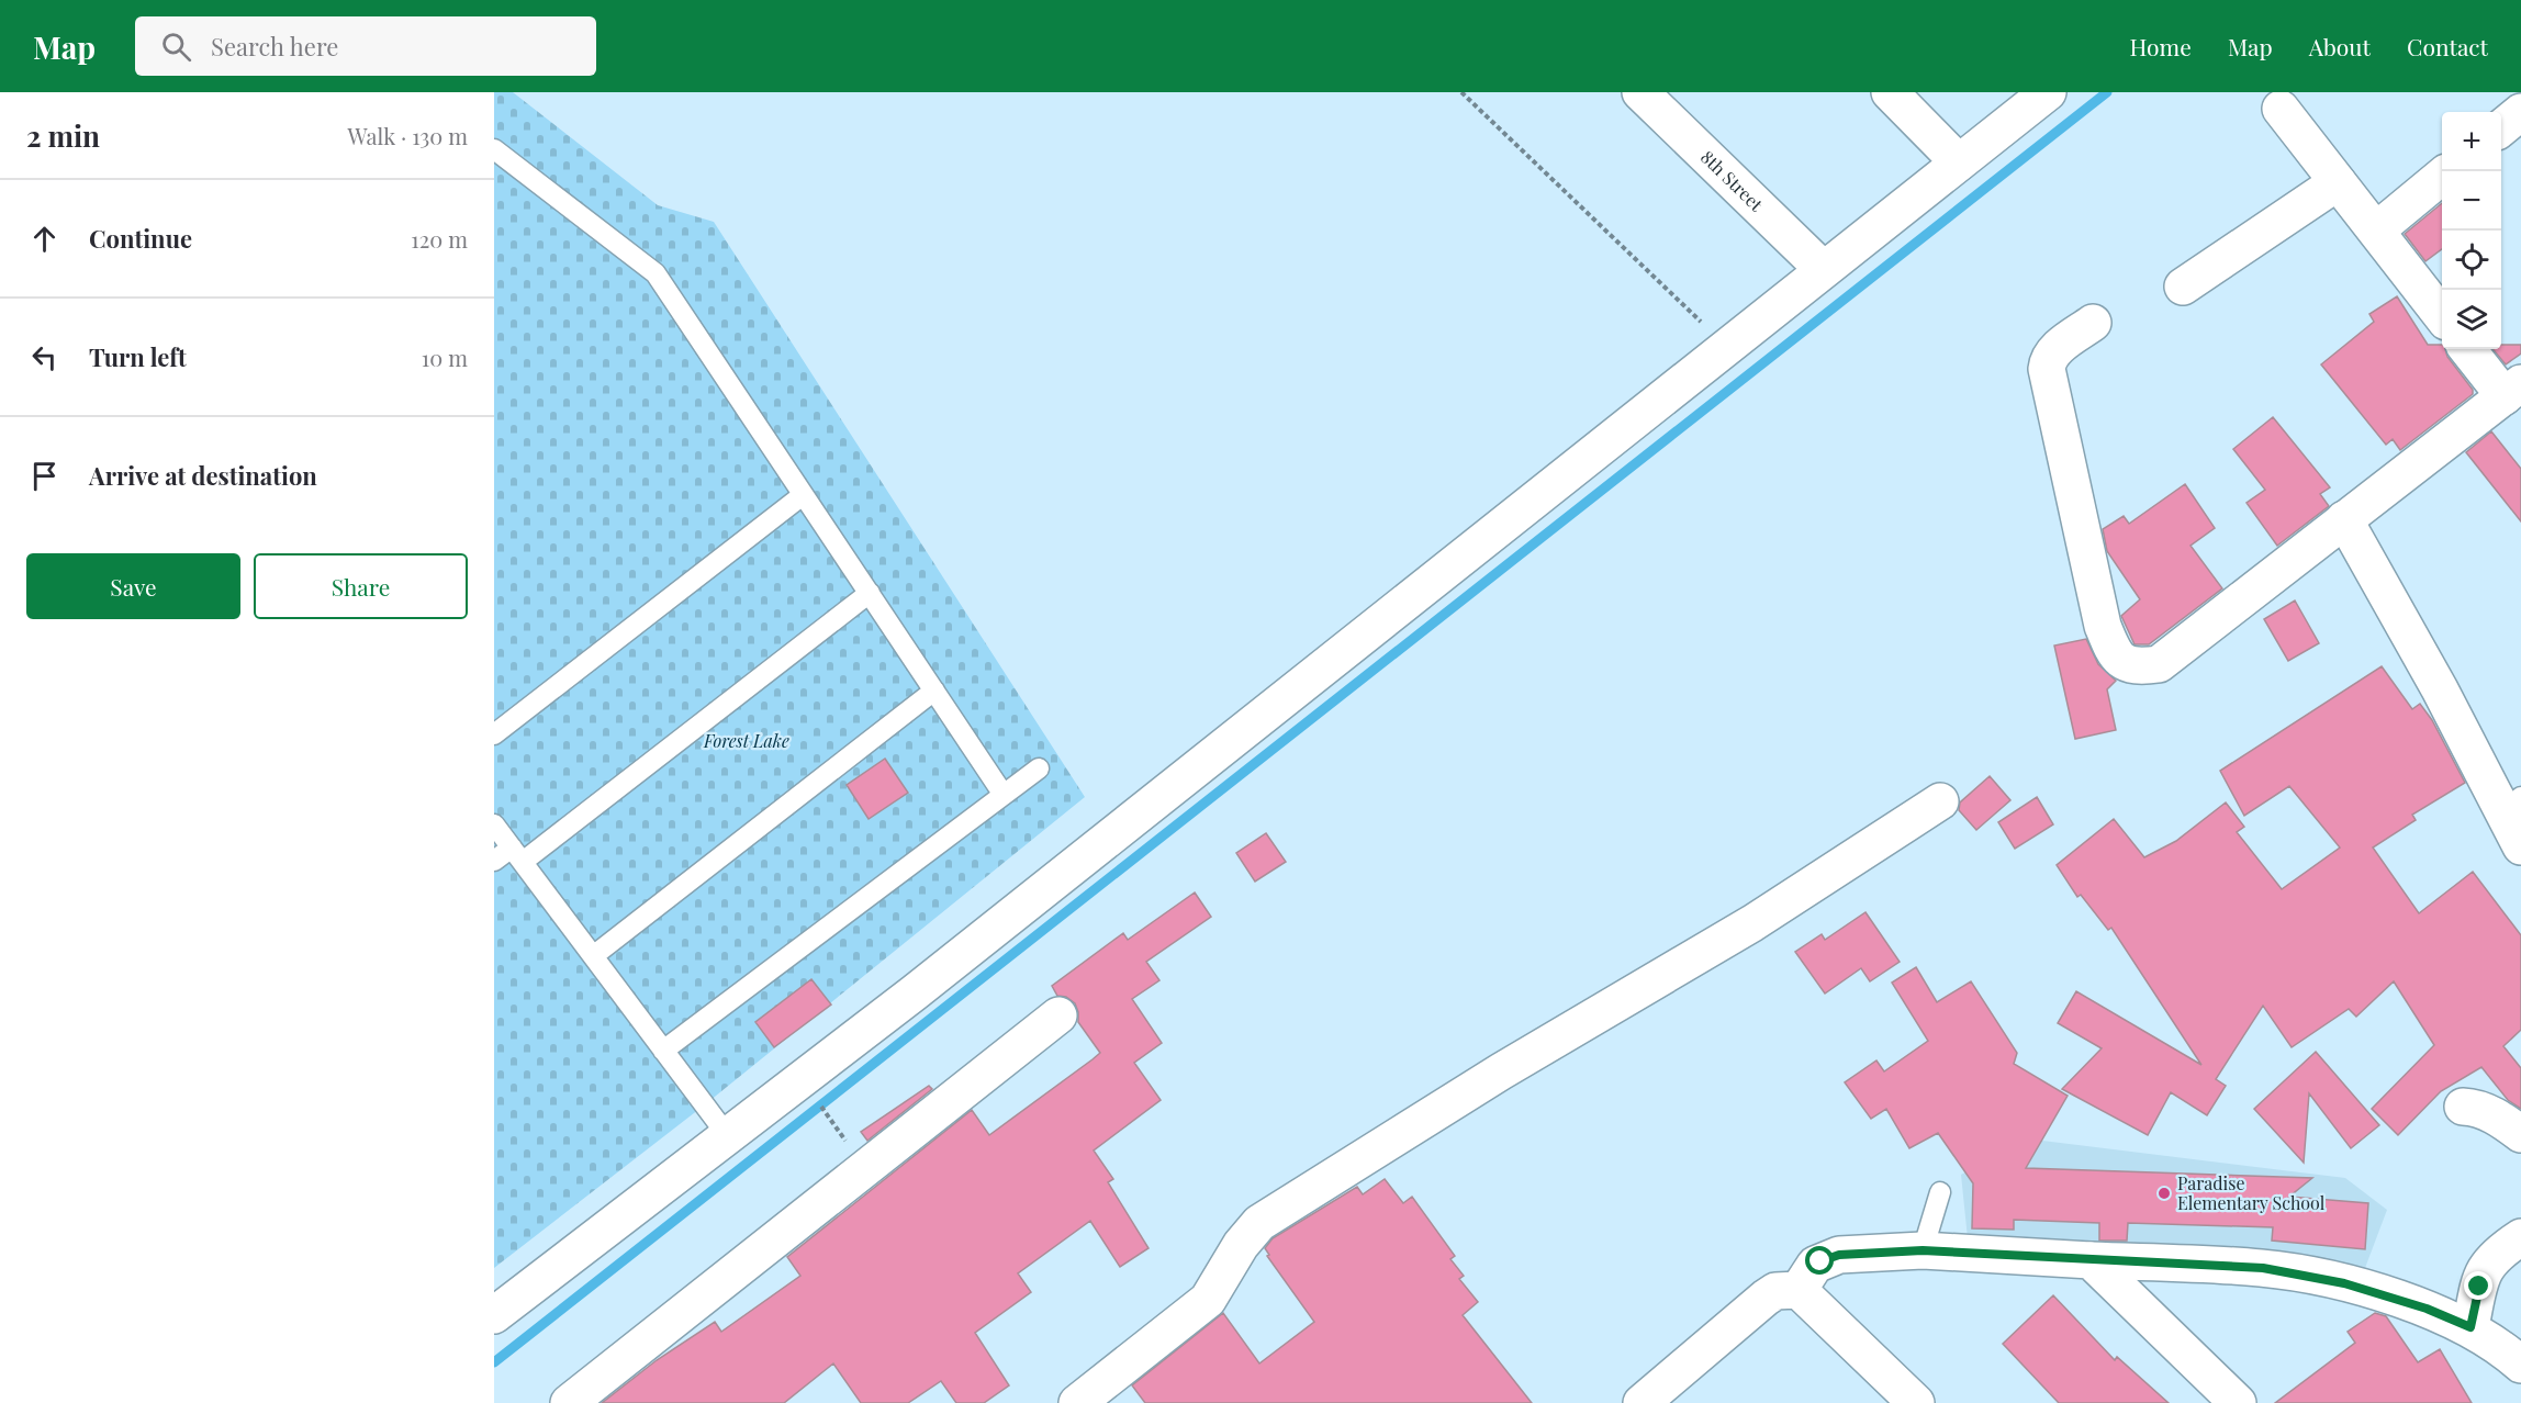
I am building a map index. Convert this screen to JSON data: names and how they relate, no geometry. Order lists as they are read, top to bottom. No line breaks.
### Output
{"streets":{"street":["8th Street"]},"parks":["Forest Lake"],"places":["Paradise Elementary School"],"page":{"header":"Map","search":"Search here","nav":["Home","Map","About","Contact"],"heading":["2 min","Walk · 130 m"],"map_buttons":["+","−"],"list":[["Continue","120 m"],["Turn left","10 m"],"Arrive at destination"],"buttons":["Save","Share"]}}
